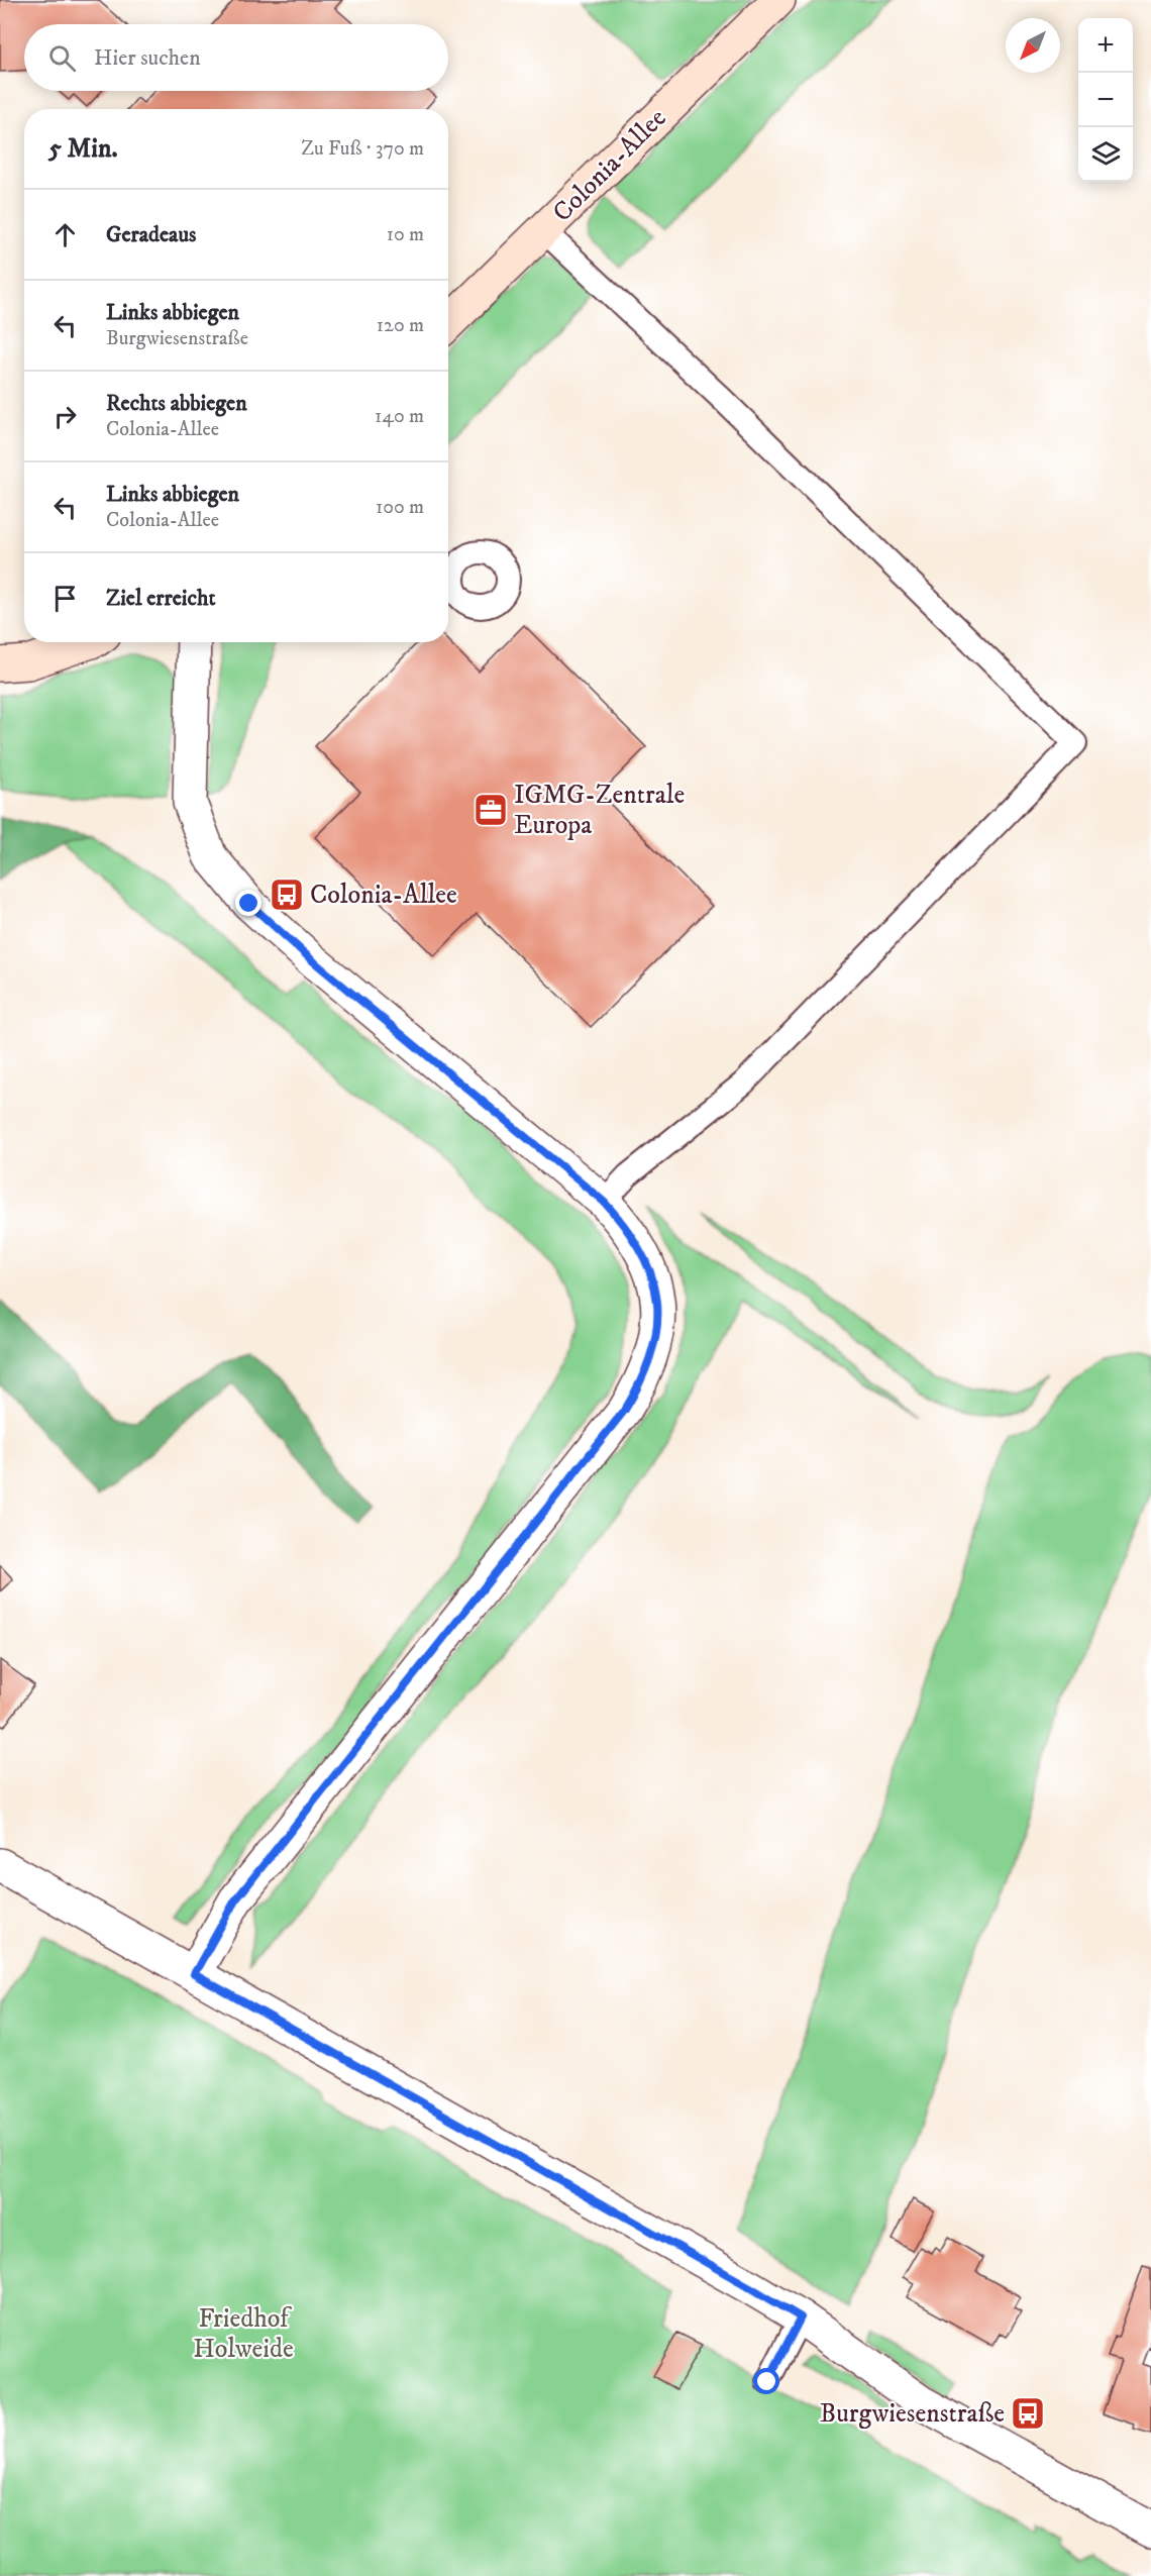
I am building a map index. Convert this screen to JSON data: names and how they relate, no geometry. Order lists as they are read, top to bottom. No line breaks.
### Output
{"streets":{"main road":["Colonia-Allee"]},"parks":["Friedhof Holweide"],"places":{"office":["IGMG-Zentrale Europa"],"bus stop":["Colonia-Allee","Burgwiesenstraße"]},"north":"bottom left","page":{"map_buttons":["+","−"],"search":"Hier suchen","heading":["5 Min.","Zu Fuß · 370 m"],"list":[["Geradeaus","10 m"],["Links abbiegen","Burgwiesenstraße","120 m"],["Rechts abbiegen","Colonia-Allee","140 m"],["Links abbiegen","Colonia-Allee","100 m"],"Ziel erreicht"]}}
